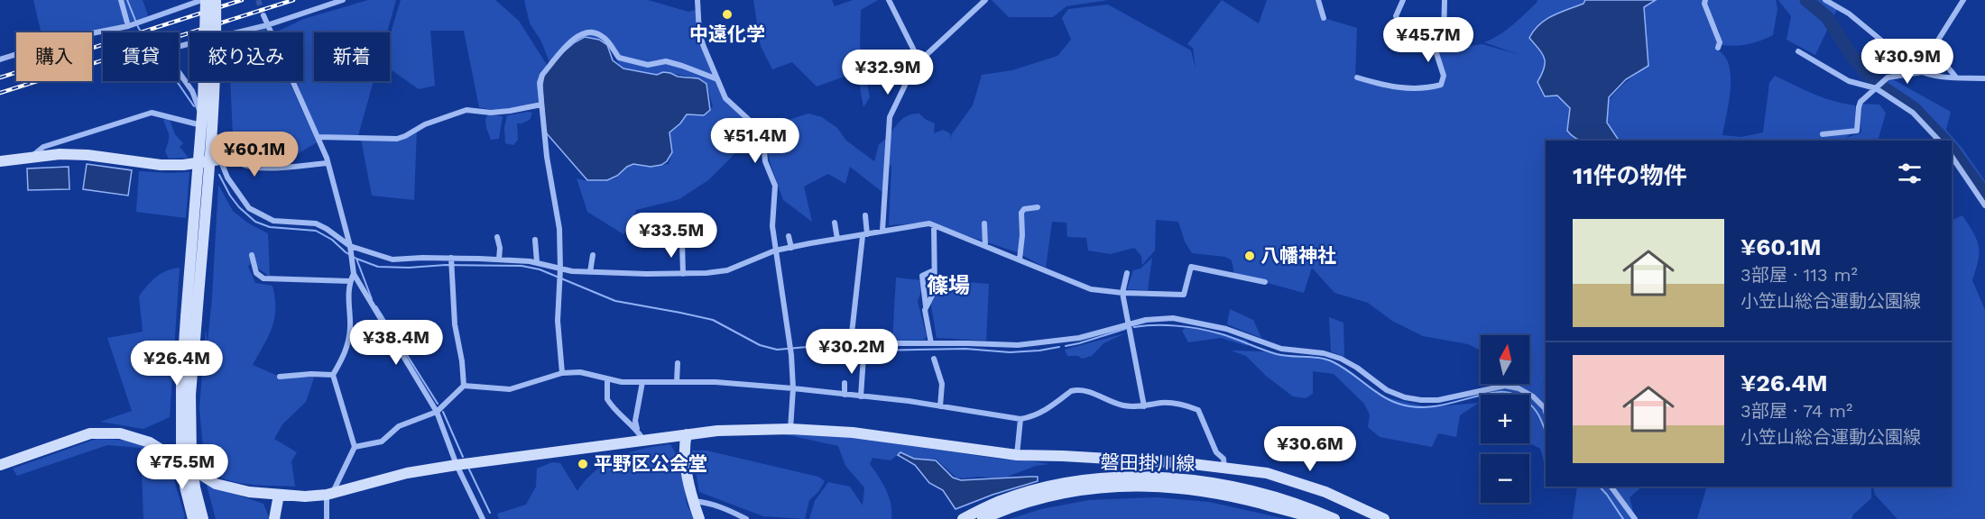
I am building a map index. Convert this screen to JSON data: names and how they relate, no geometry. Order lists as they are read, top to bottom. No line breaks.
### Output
{"streets":{"main road":["磐田掛川線"]},"districts":["篠場"],"places":["中遠化学","八幡神社","平野区公会堂"],"north":"top","page":{"price":["¥45.7M","¥30.9M","¥32.9M","¥51.4M","¥60.1M","¥33.5M","¥38.4M","¥30.2M","¥26.4M","¥30.6M","¥75.5M"],"chip":["購入","賃貸","絞り込み","新着"],"heading":"11件の物件","list":[{"name":"¥60.1M","note":"3部屋 · 113 m² · 小笠山総合運動公園線"},{"name":"¥26.4M","note":"3部屋 · 74 m² · 小笠山総合運動公園線"}],"map_buttons":["+","−"]}}
